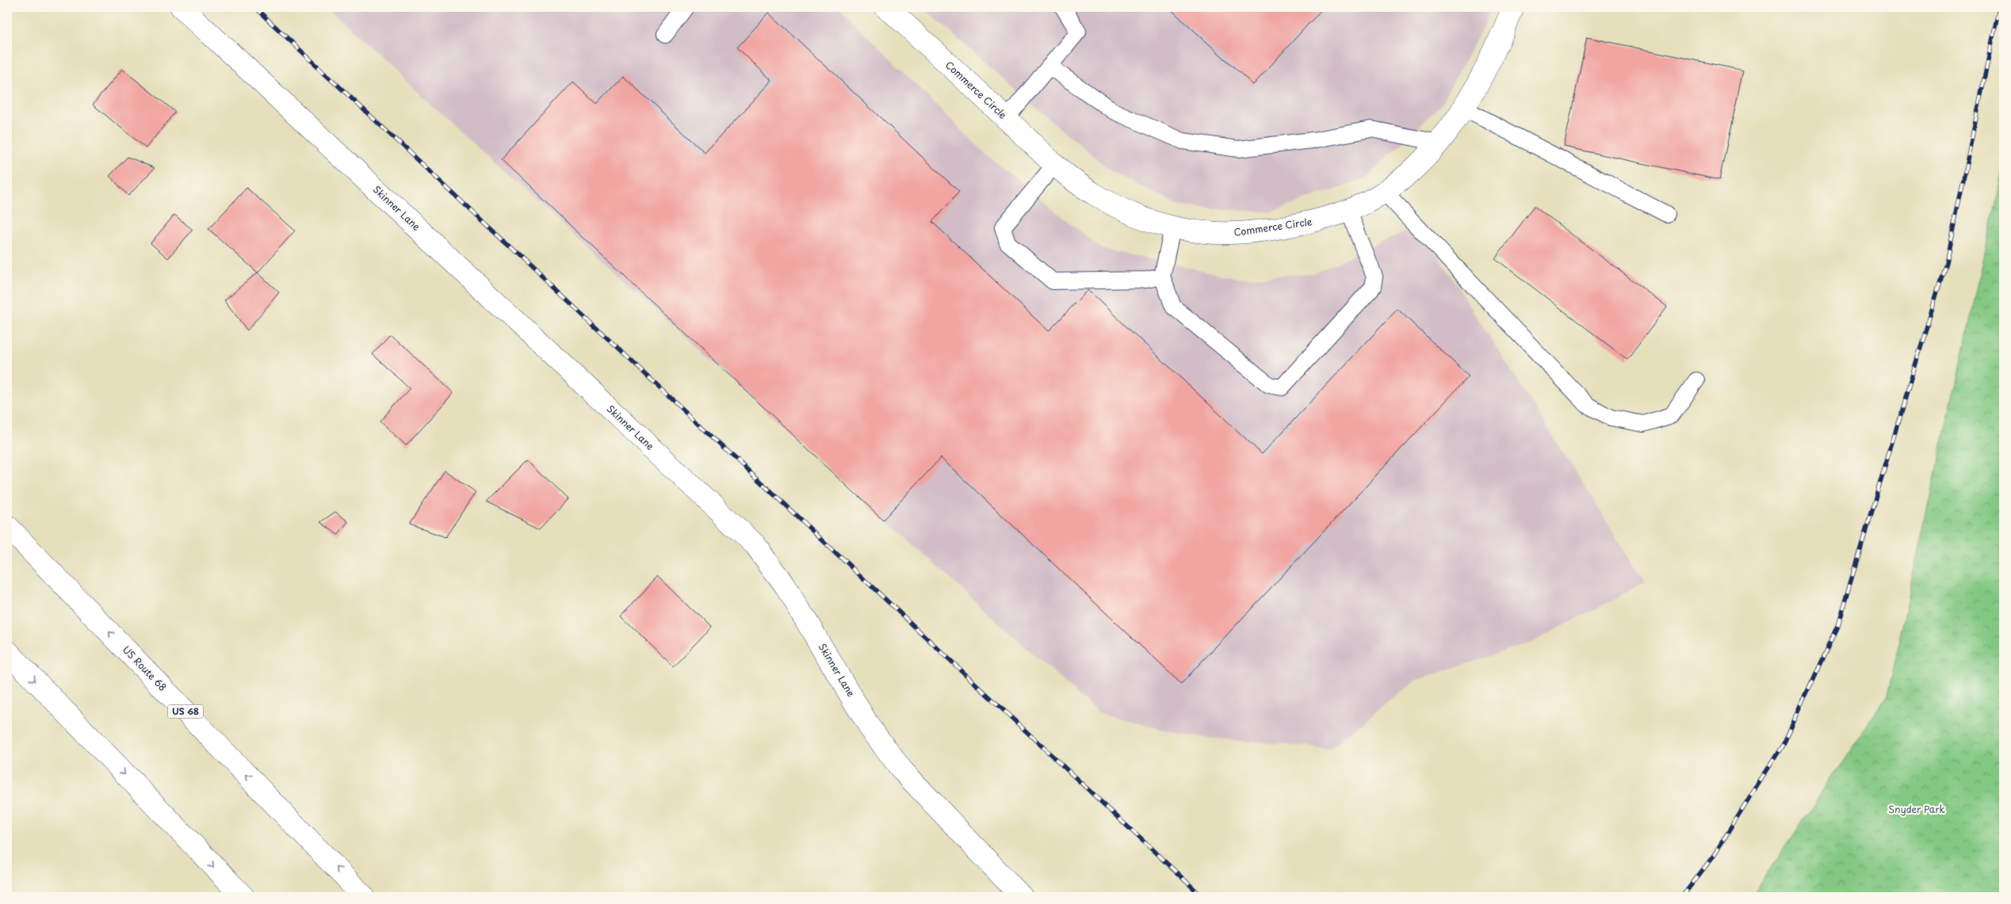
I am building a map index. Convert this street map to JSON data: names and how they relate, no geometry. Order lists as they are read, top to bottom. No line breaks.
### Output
{"streets":{"main road":["Commerce Circle","Skinner Lane","US Route 68","US 68"]},"parks":["Snyder Park"]}
